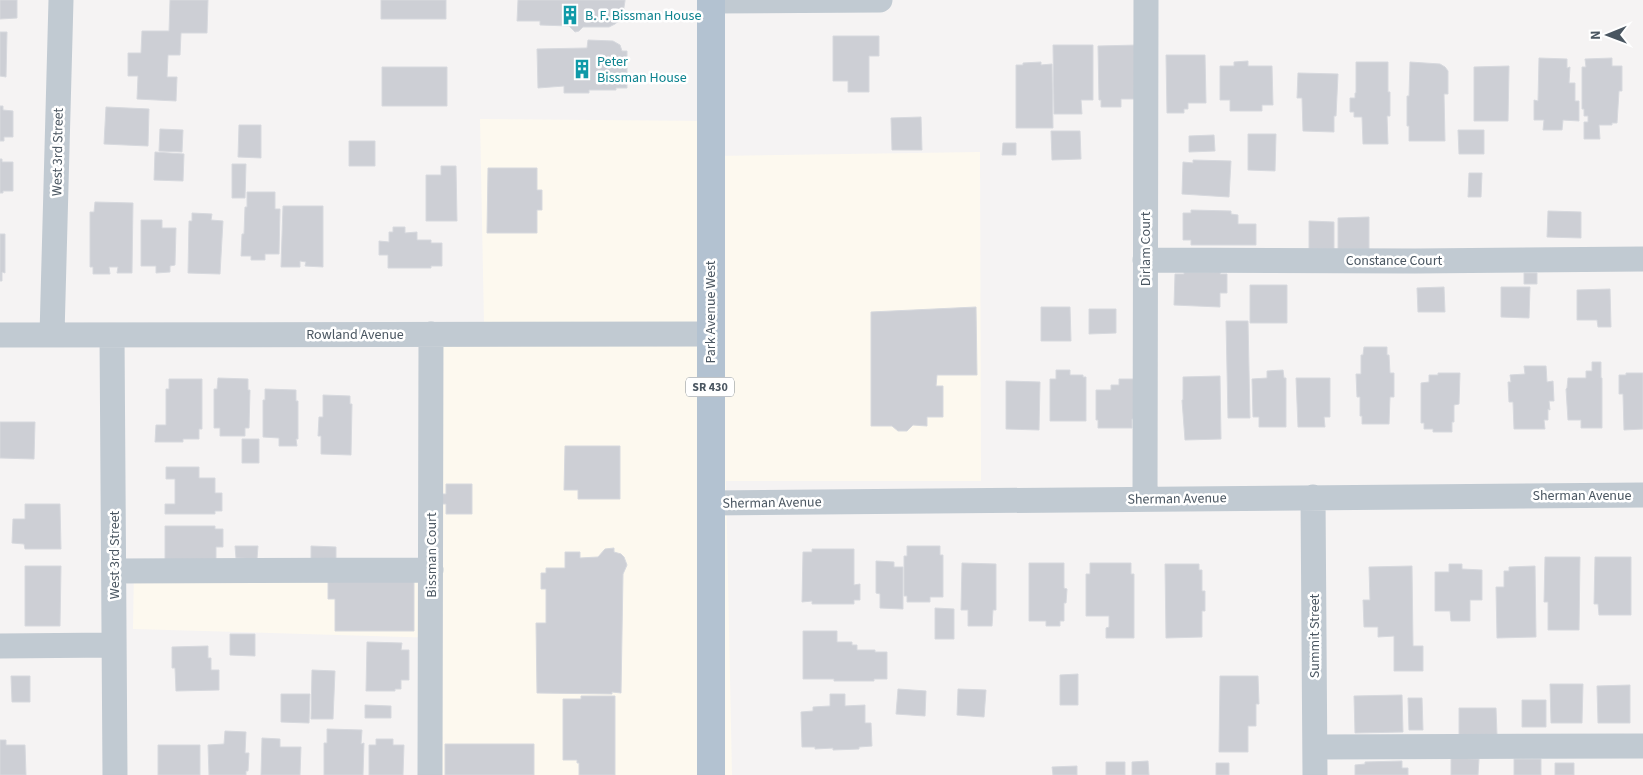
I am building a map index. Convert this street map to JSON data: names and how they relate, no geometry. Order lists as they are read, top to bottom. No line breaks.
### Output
{"streets":{"main road":["Park Avenue West","SR 430"],"street":["West 3rd Street","Dirlam Court","Constance Court","Rowland Avenue","Sherman Avenue","Bissman Court","Summit Street"]},"crossings":[["West 3rd Street","Rowland Avenue"],["Dirlam Court","Constance Court"],["Dirlam Court","Sherman Avenue"],["Park Avenue West","Rowland Avenue"],["Park Avenue West","Sherman Avenue"],["Rowland Avenue","Bissman Court"],["Sherman Avenue","Summit Street"]],"places":{"building":["B. F. Bissman House","Peter Bissman House"]},"north":"left"}
